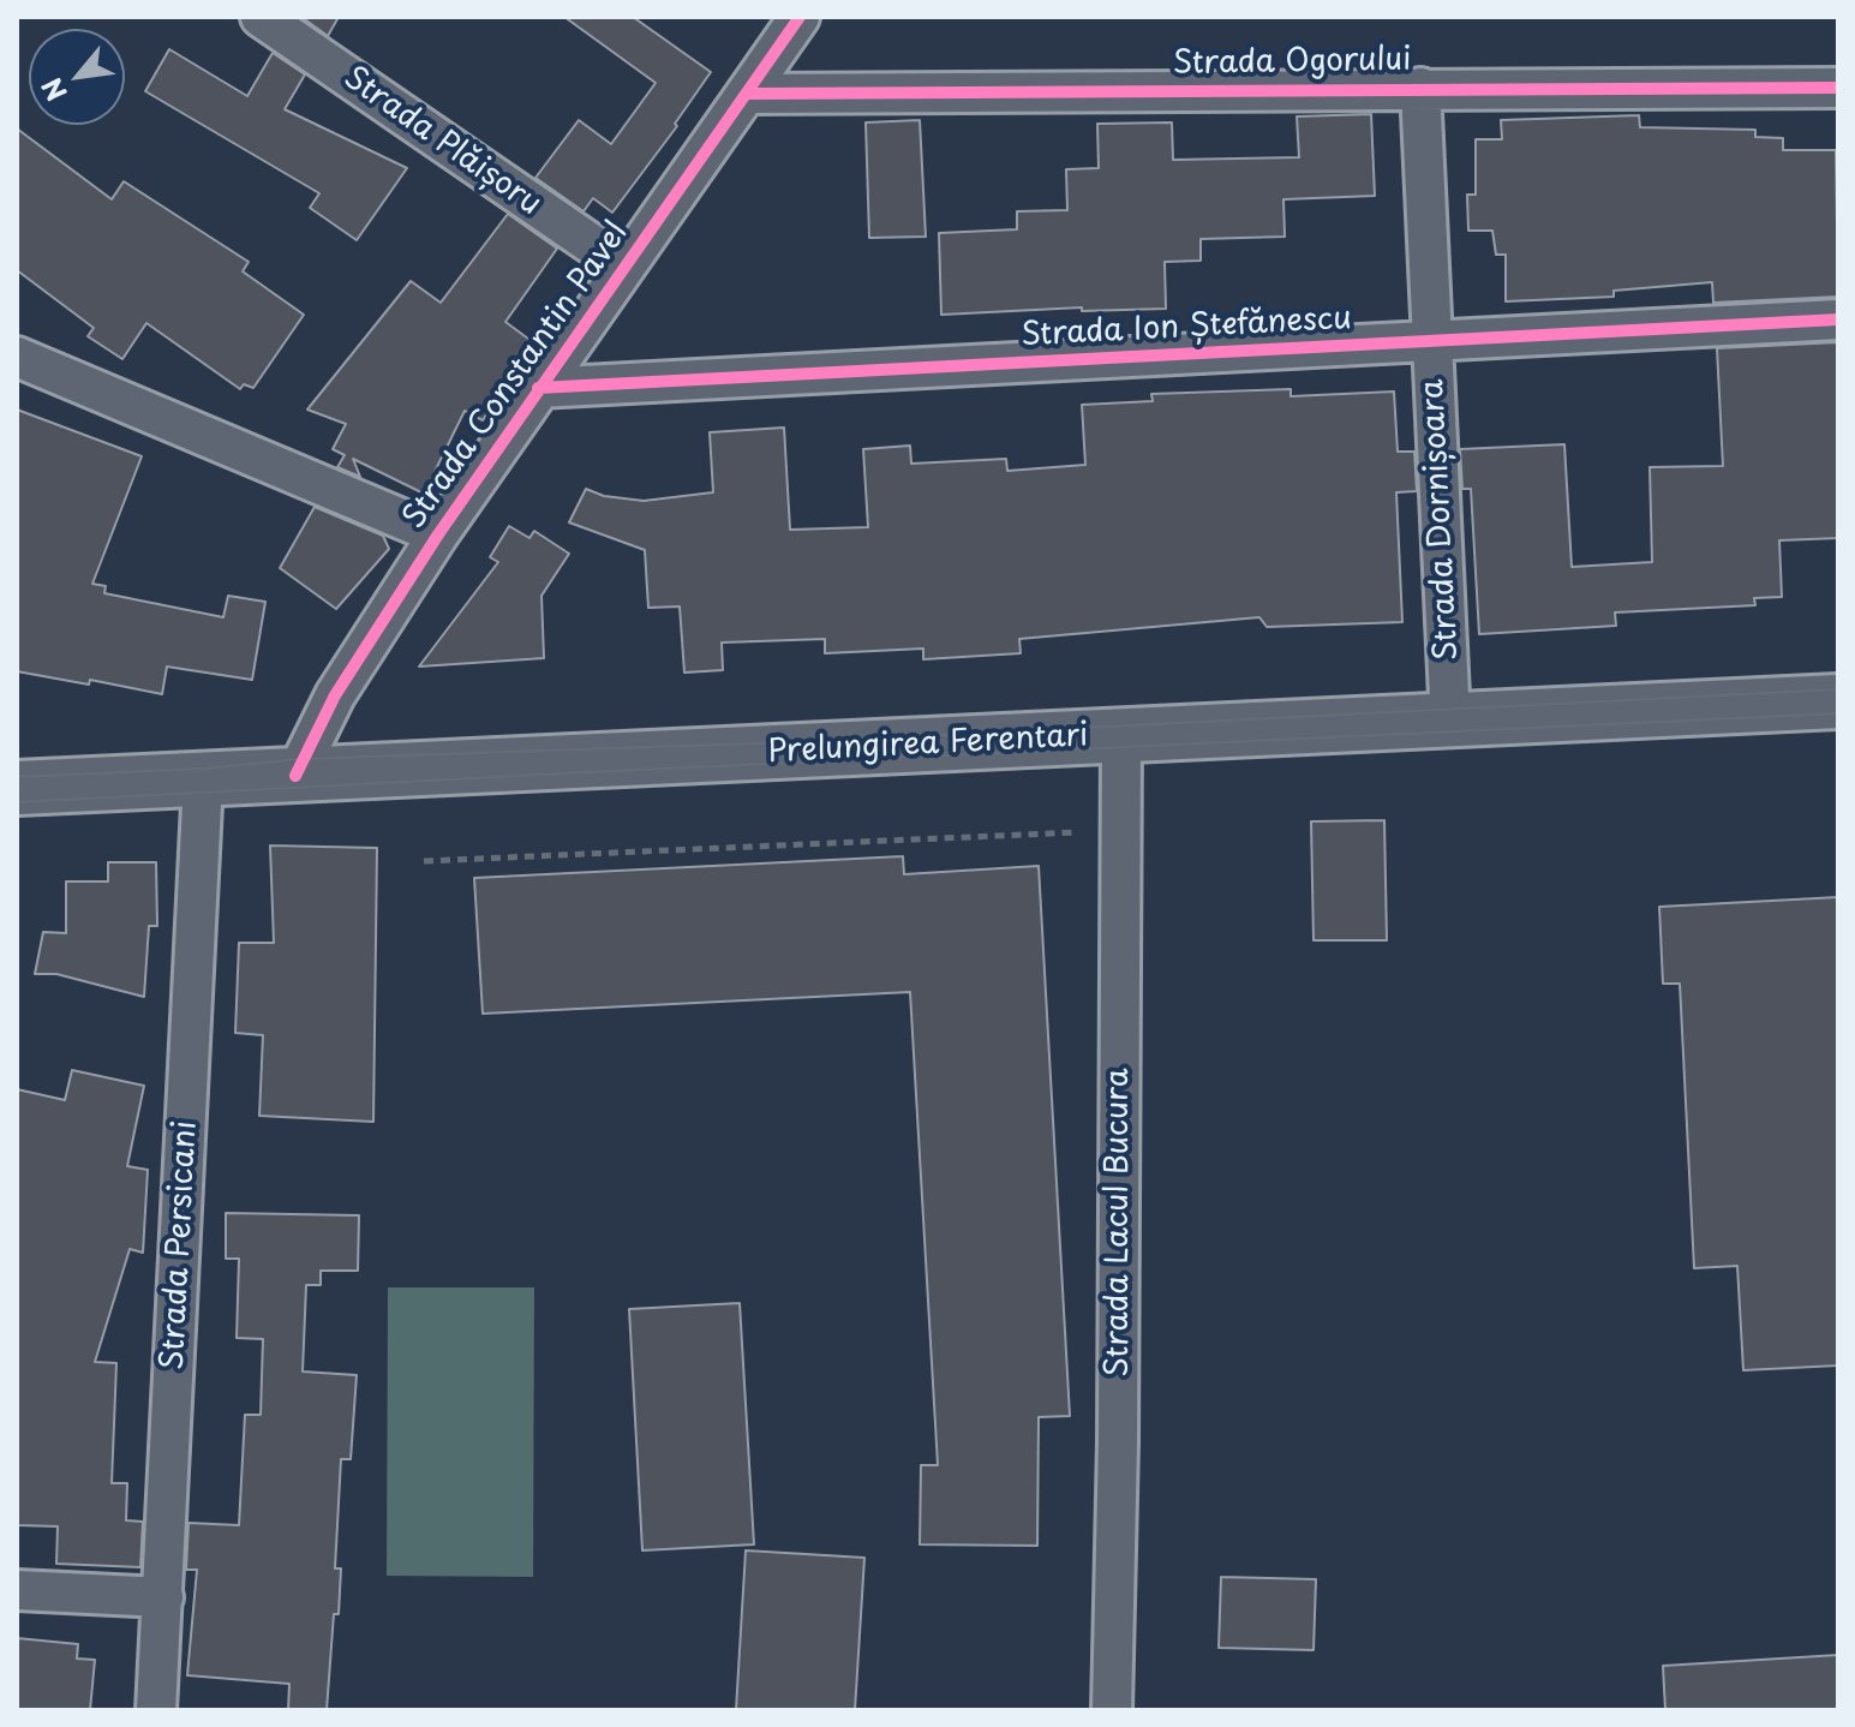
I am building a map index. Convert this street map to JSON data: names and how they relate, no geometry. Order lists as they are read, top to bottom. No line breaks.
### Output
{"streets":{"main road":["Prelungirea Ferentari"],"street":["Strada Ogorului","Strada Plăișoru","Strada Ion Ștefănescu","Strada Constantin Pavel","Strada Dornișoara","Strada Lacul Bucura","Strada Persicani"]},"crossings":[["Strada Ogorului","Strada Constantin Pavel"],["Strada Ogorului","Strada Dornișoara"],["Strada Plăișoru","Strada Constantin Pavel"],["Strada Ion Ștefănescu","Strada Constantin Pavel"],["Strada Ion Ștefănescu","Strada Dornișoara"],["Strada Constantin Pavel","Prelungirea Ferentari"],["Strada Dornișoara","Prelungirea Ferentari"],["Prelungirea Ferentari","Strada Lacul Bucura"],["Prelungirea Ferentari","Strada Persicani"]],"north":"bottom left"}
